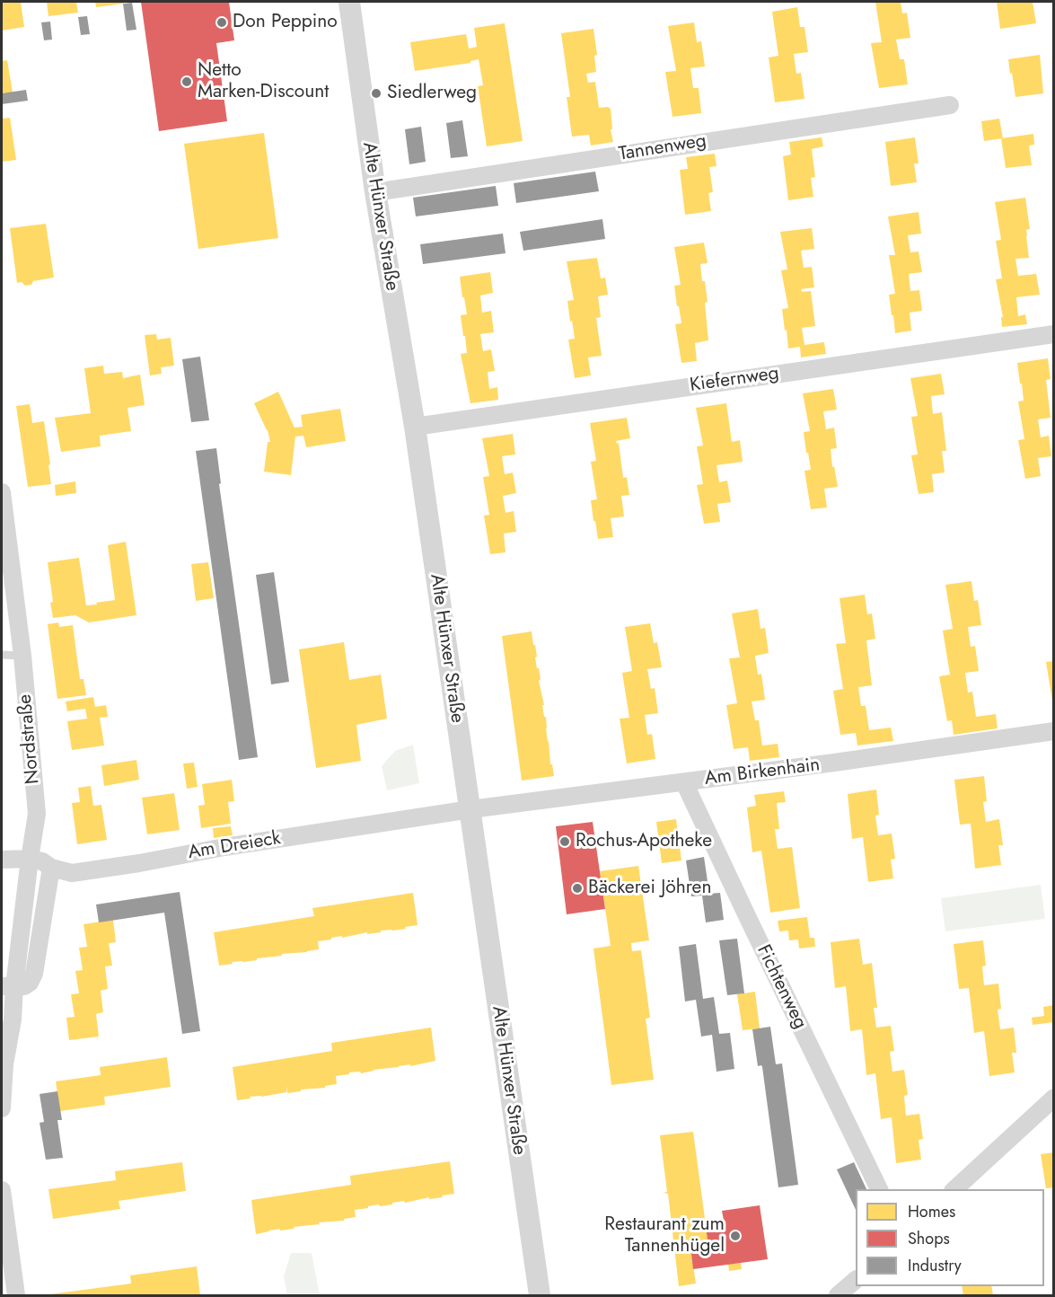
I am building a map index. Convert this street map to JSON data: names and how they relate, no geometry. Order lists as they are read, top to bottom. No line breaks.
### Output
{"streets":{"street":["Tannenweg","Alte Hünxer Straße","Kiefernweg","Nordstraße","Am Birkenhain","Am Dreieck","Fichtenweg"]},"crossings":[["Tannenweg","Alte Hünxer Straße"],["Alte Hünxer Straße","Kiefernweg"],["Alte Hünxer Straße","Am Birkenhain"],["Alte Hünxer Straße","Am Dreieck"],["Nordstraße","Am Dreieck"],["Am Birkenhain","Am Dreieck"],["Am Birkenhain","Fichtenweg"]],"places":["Don Peppino","Netto Marken-Discount","Siedlerweg","Rochus-Apotheke","Bäckerei Jöhren","Restaurant zum Tannenhügel"],"legend":["Homes","Shops","Industry"]}
